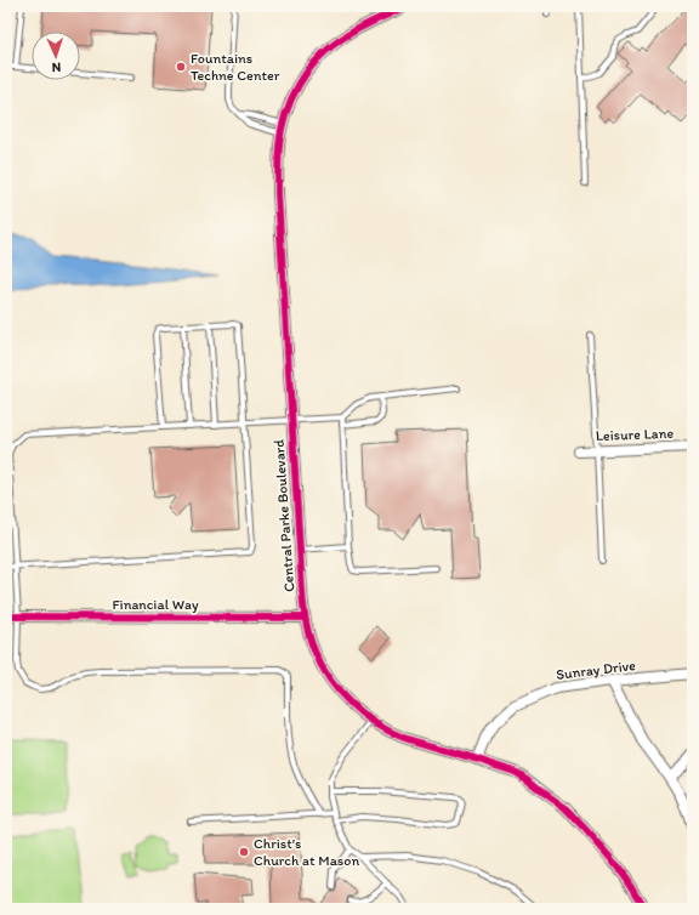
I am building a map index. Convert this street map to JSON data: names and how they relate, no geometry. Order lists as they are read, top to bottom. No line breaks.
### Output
{"streets":{"street":["Leisure Lane","Central Parke Boulevard","Financial Way","Sunray Drive"]},"crossings":[["Central Parke Boulevard","Financial Way"],["Central Parke Boulevard","Sunray Drive"]],"places":["Fountains Techne Center","Christ’s Church at Mason"],"north":"bottom"}
